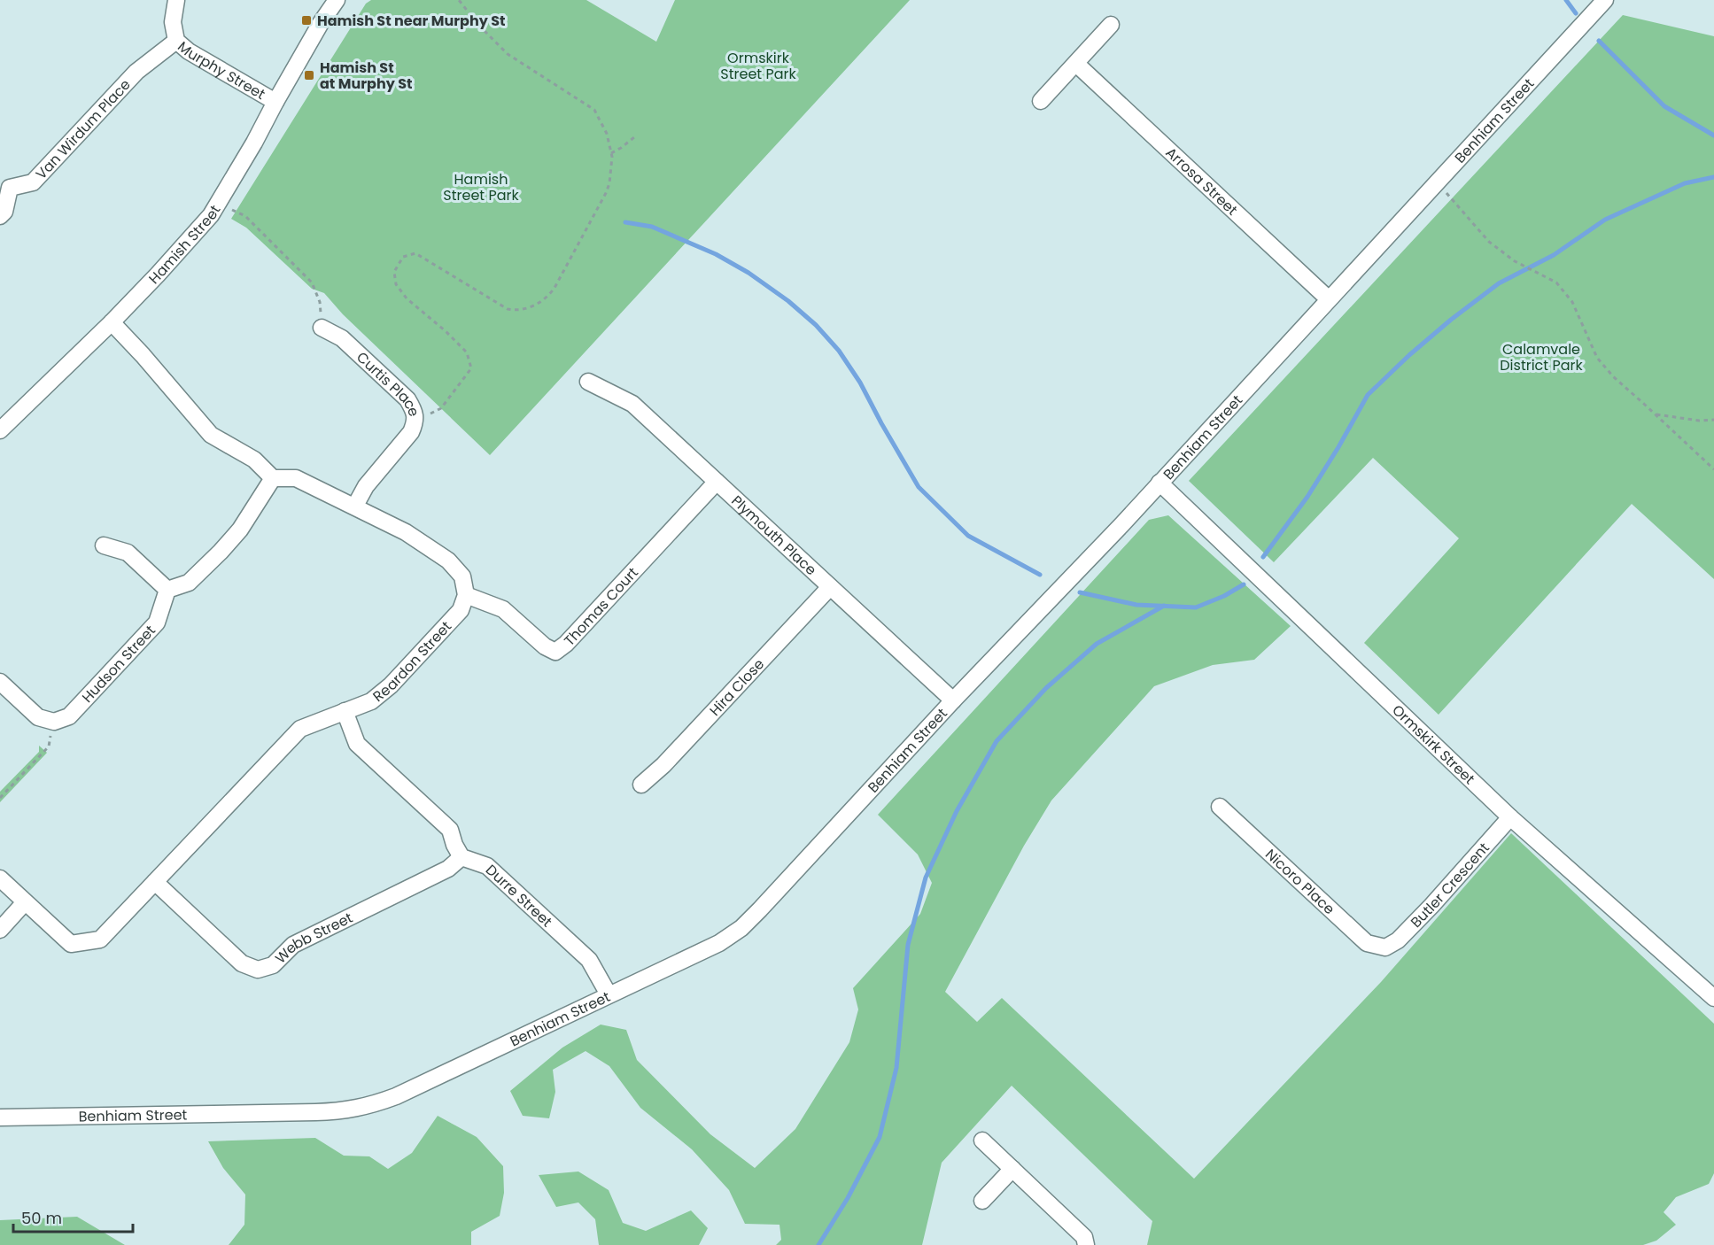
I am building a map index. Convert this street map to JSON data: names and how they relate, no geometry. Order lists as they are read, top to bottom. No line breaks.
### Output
{"streets":{"street":["Murphy Street","Benhiam Street","Van Wirdum Place","Arrosa Street","Hamish Street","Curtis Place","Plymouth Place","Thomas Court","Reardon Street","Hudson Street","Hira Close","Ormskirk Street","Nicoro Place","Butler Crescent","Durre Street","Webb Street"]},"crossings":[["Murphy Street","Van Wirdum Place"],["Murphy Street","Hamish Street"],["Benhiam Street","Arrosa Street"],["Benhiam Street","Plymouth Place"],["Benhiam Street","Ormskirk Street"],["Benhiam Street","Durre Street"],["Plymouth Place","Thomas Court"],["Plymouth Place","Hira Close"],["Thomas Court","Reardon Street"],["Reardon Street","Webb Street"],["Ormskirk Street","Butler Crescent"],["Nicoro Place","Butler Crescent"],["Durre Street","Webb Street"]],"parks":["Ormskirk Street Park","Hamish Street Park","Calamvale District Park"],"places":{"transit":["Hamish St near Murphy St","Hamish St at Murphy St"]},"scale_bar":"50 m"}
